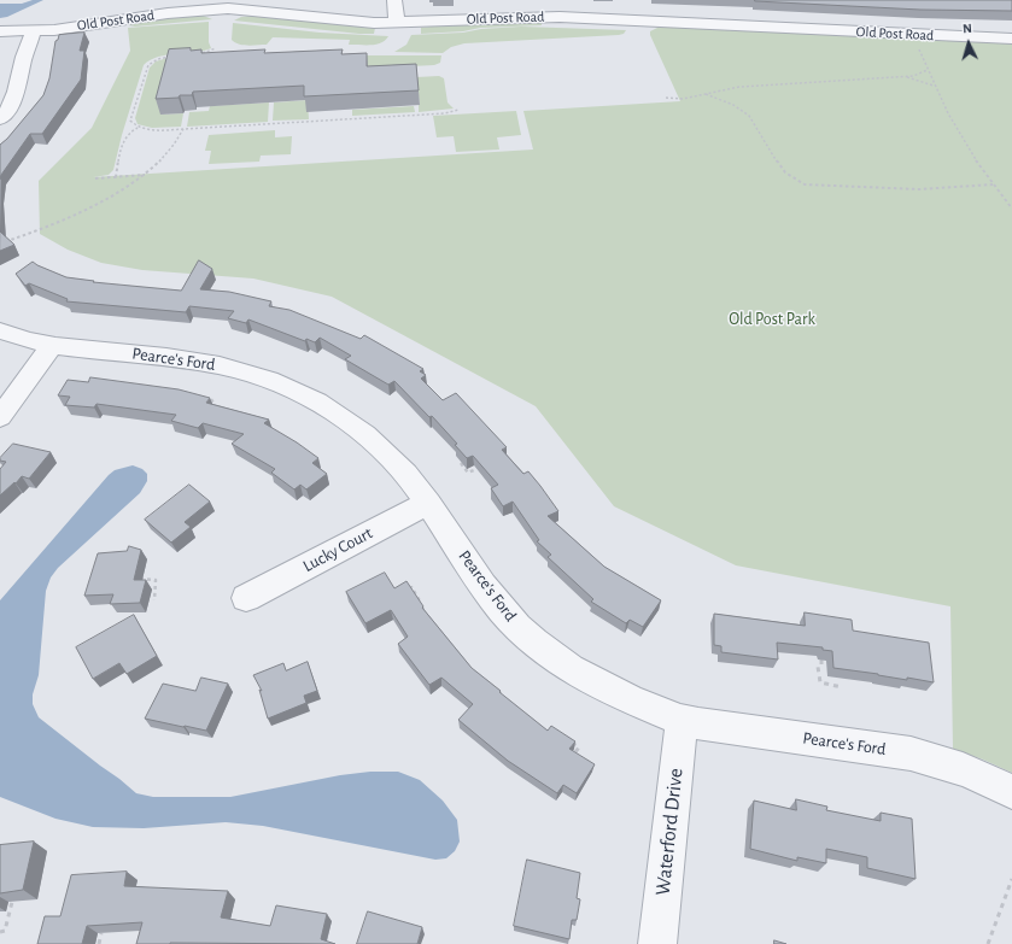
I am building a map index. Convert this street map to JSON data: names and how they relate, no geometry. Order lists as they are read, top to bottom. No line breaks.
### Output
{"streets":{"street":["Old Post Road","Pearce's Ford","Lucky Court","Waterford Drive"]},"crossings":[["Pearce's Ford","Lucky Court"],["Pearce's Ford","Waterford Drive"]],"parks":["Old Post Park"],"north":"top"}
